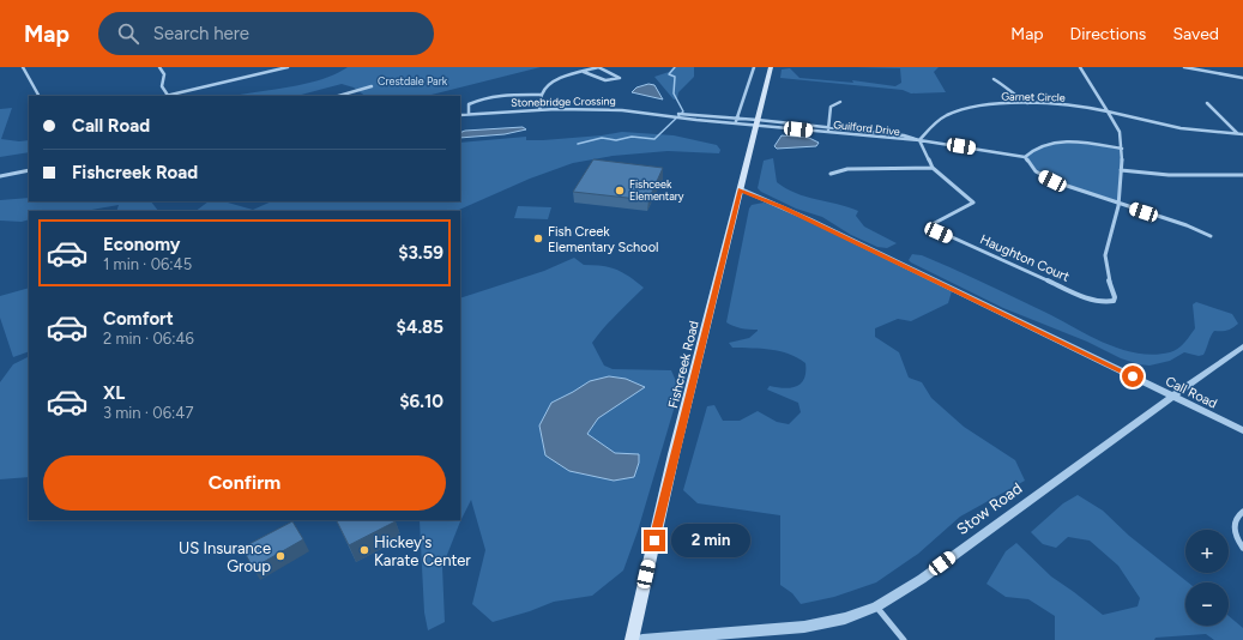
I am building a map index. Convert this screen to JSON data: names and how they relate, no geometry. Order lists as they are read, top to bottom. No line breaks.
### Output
{"streets":{"main road":["Fishcreek Road"],"street":["Garnet Circle","Stonebridge Crossing","Guilford Drive","Haughton Court","Call Road","Stow Road"]},"crossings":[["Garnet Circle","Guilford Drive"],["Stonebridge Crossing","Guilford Drive"],["Stonebridge Crossing","Fishcreek Road"],["Guilford Drive","Fishcreek Road"],["Fishcreek Road","Call Road"],["Call Road","Stow Road"]],"parks":["Crestdale Park"],"places":["Fishceek Elementary","Fish Creek Elementary School","Hickey's Karate Center","US Insurance Group"],"page":{"header":"Map","search":"Search here","nav":["Map","Directions","Saved"],"banner":["Call Road","Fishcreek Road"],"list":[{"name":"Economy","note":"1 min · 06:45","value":"$3.59"},{"name":"Comfort","note":"2 min · 06:46","value":"$4.85"},{"name":"XL","note":"3 min · 06:47","value":"$6.10"}],"buttons":"Confirm","bubble":"2 min","map_buttons":["+","−"]}}
